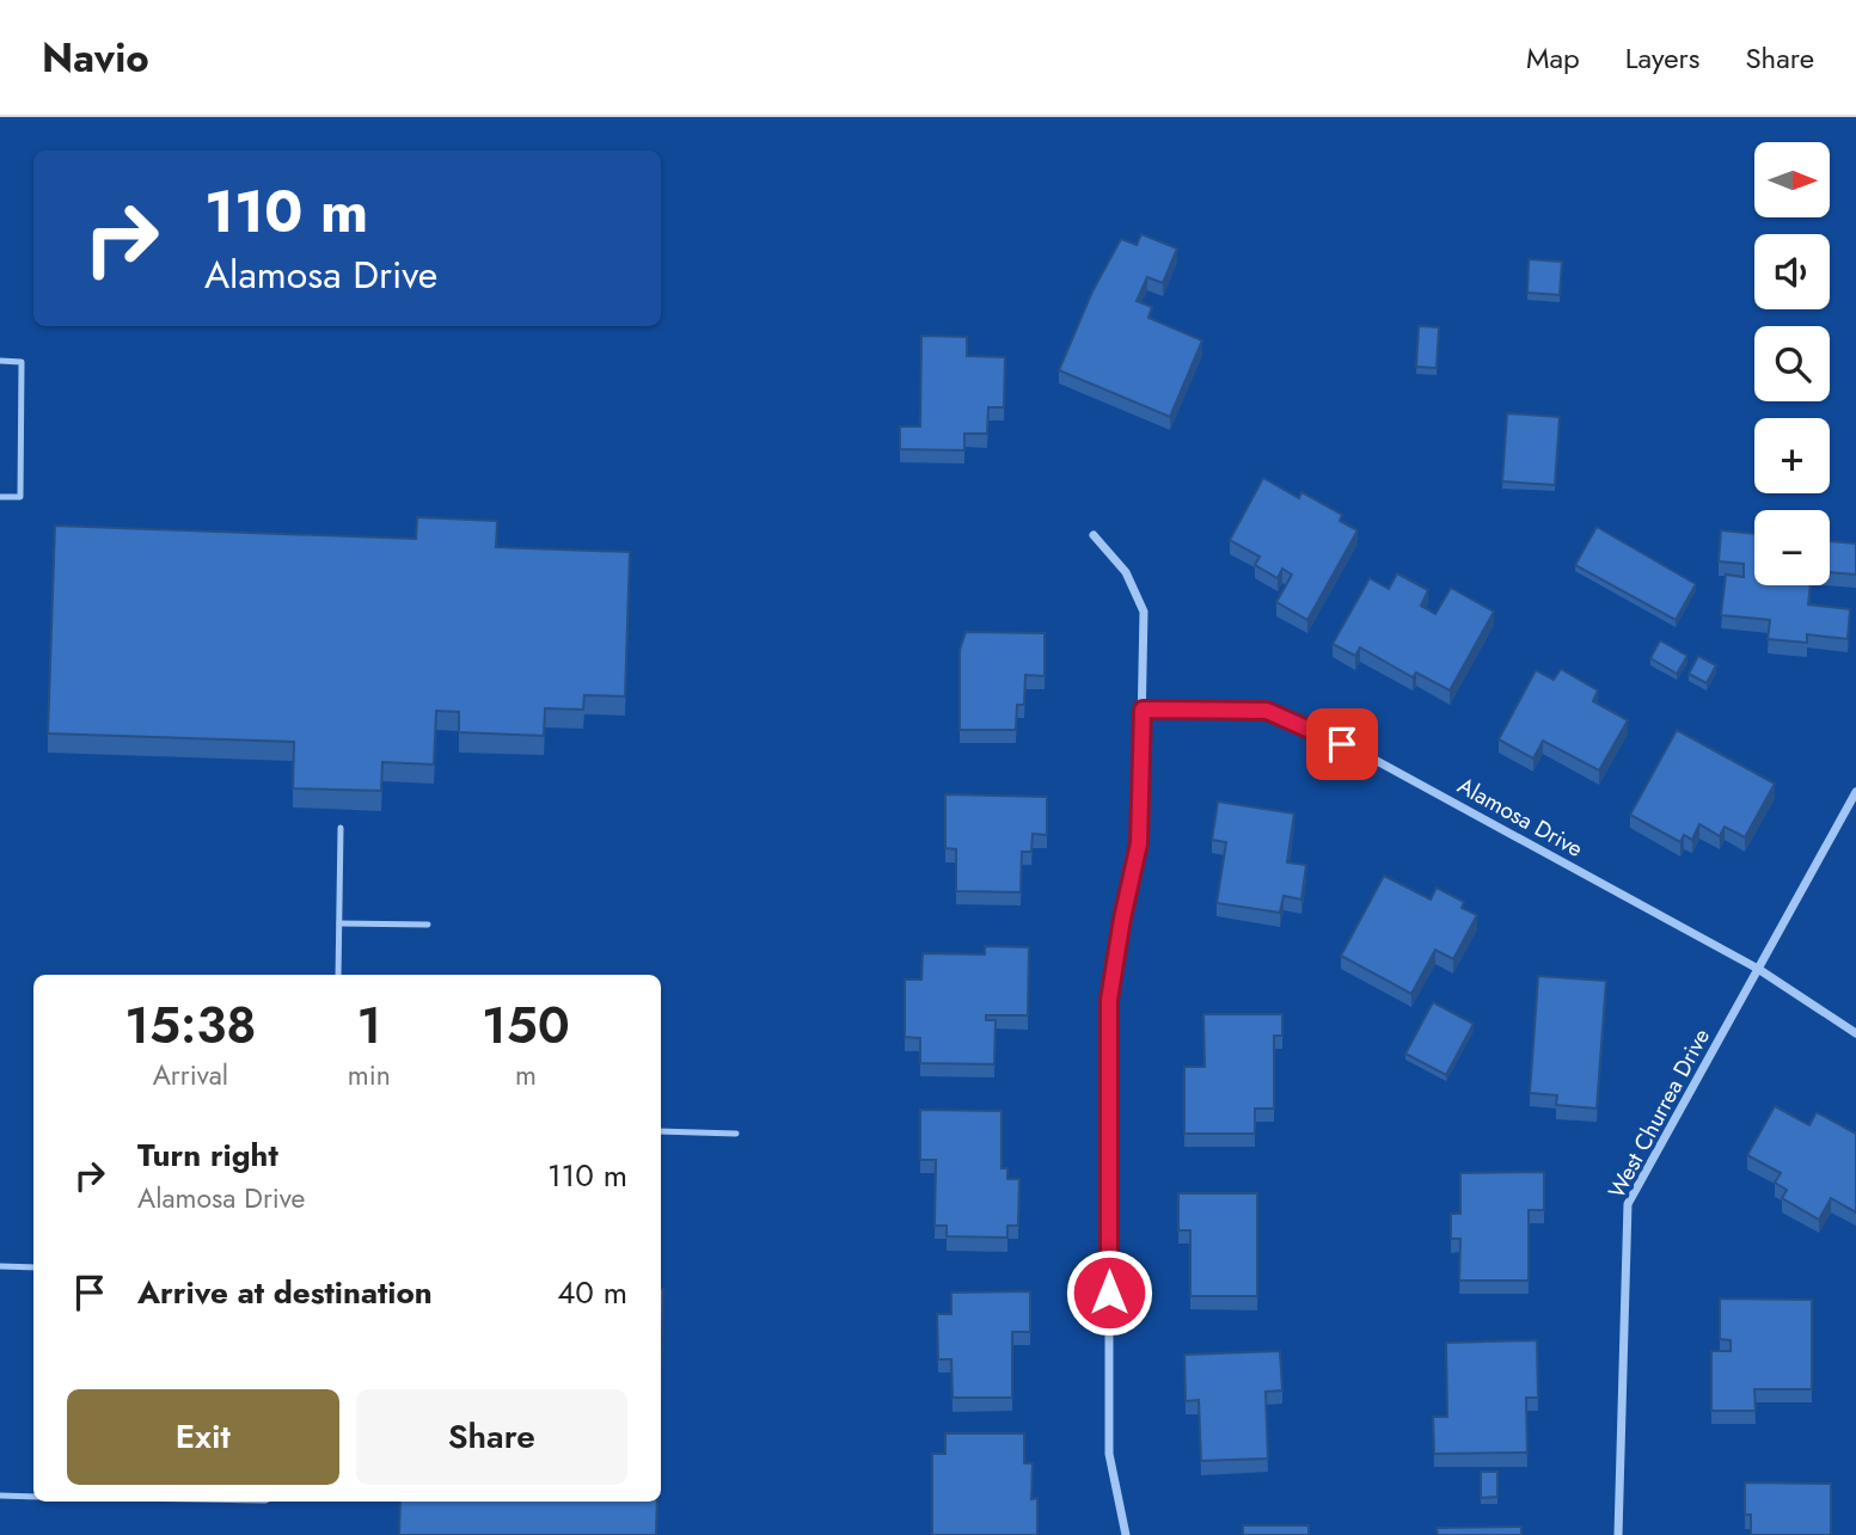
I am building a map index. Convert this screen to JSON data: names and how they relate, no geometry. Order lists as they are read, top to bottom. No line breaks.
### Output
{"streets":{"street":["Alamosa Drive","West Churrea Drive"]},"crossings":[["Alamosa Drive","West Churrea Drive"]],"north":"right","page":{"header":"Navio","nav":["Map","Layers","Share"],"map_buttons":["+","−"],"turn":["110 m","Alamosa Drive"],"eta":["15:38","Arrival","1","min","150","m"],"list":[{"name":"Turn right","note":"Alamosa Drive","value":"110 m"},{"name":"Arrive at destination","value":"40 m"}],"buttons":["Exit","Share"]}}
